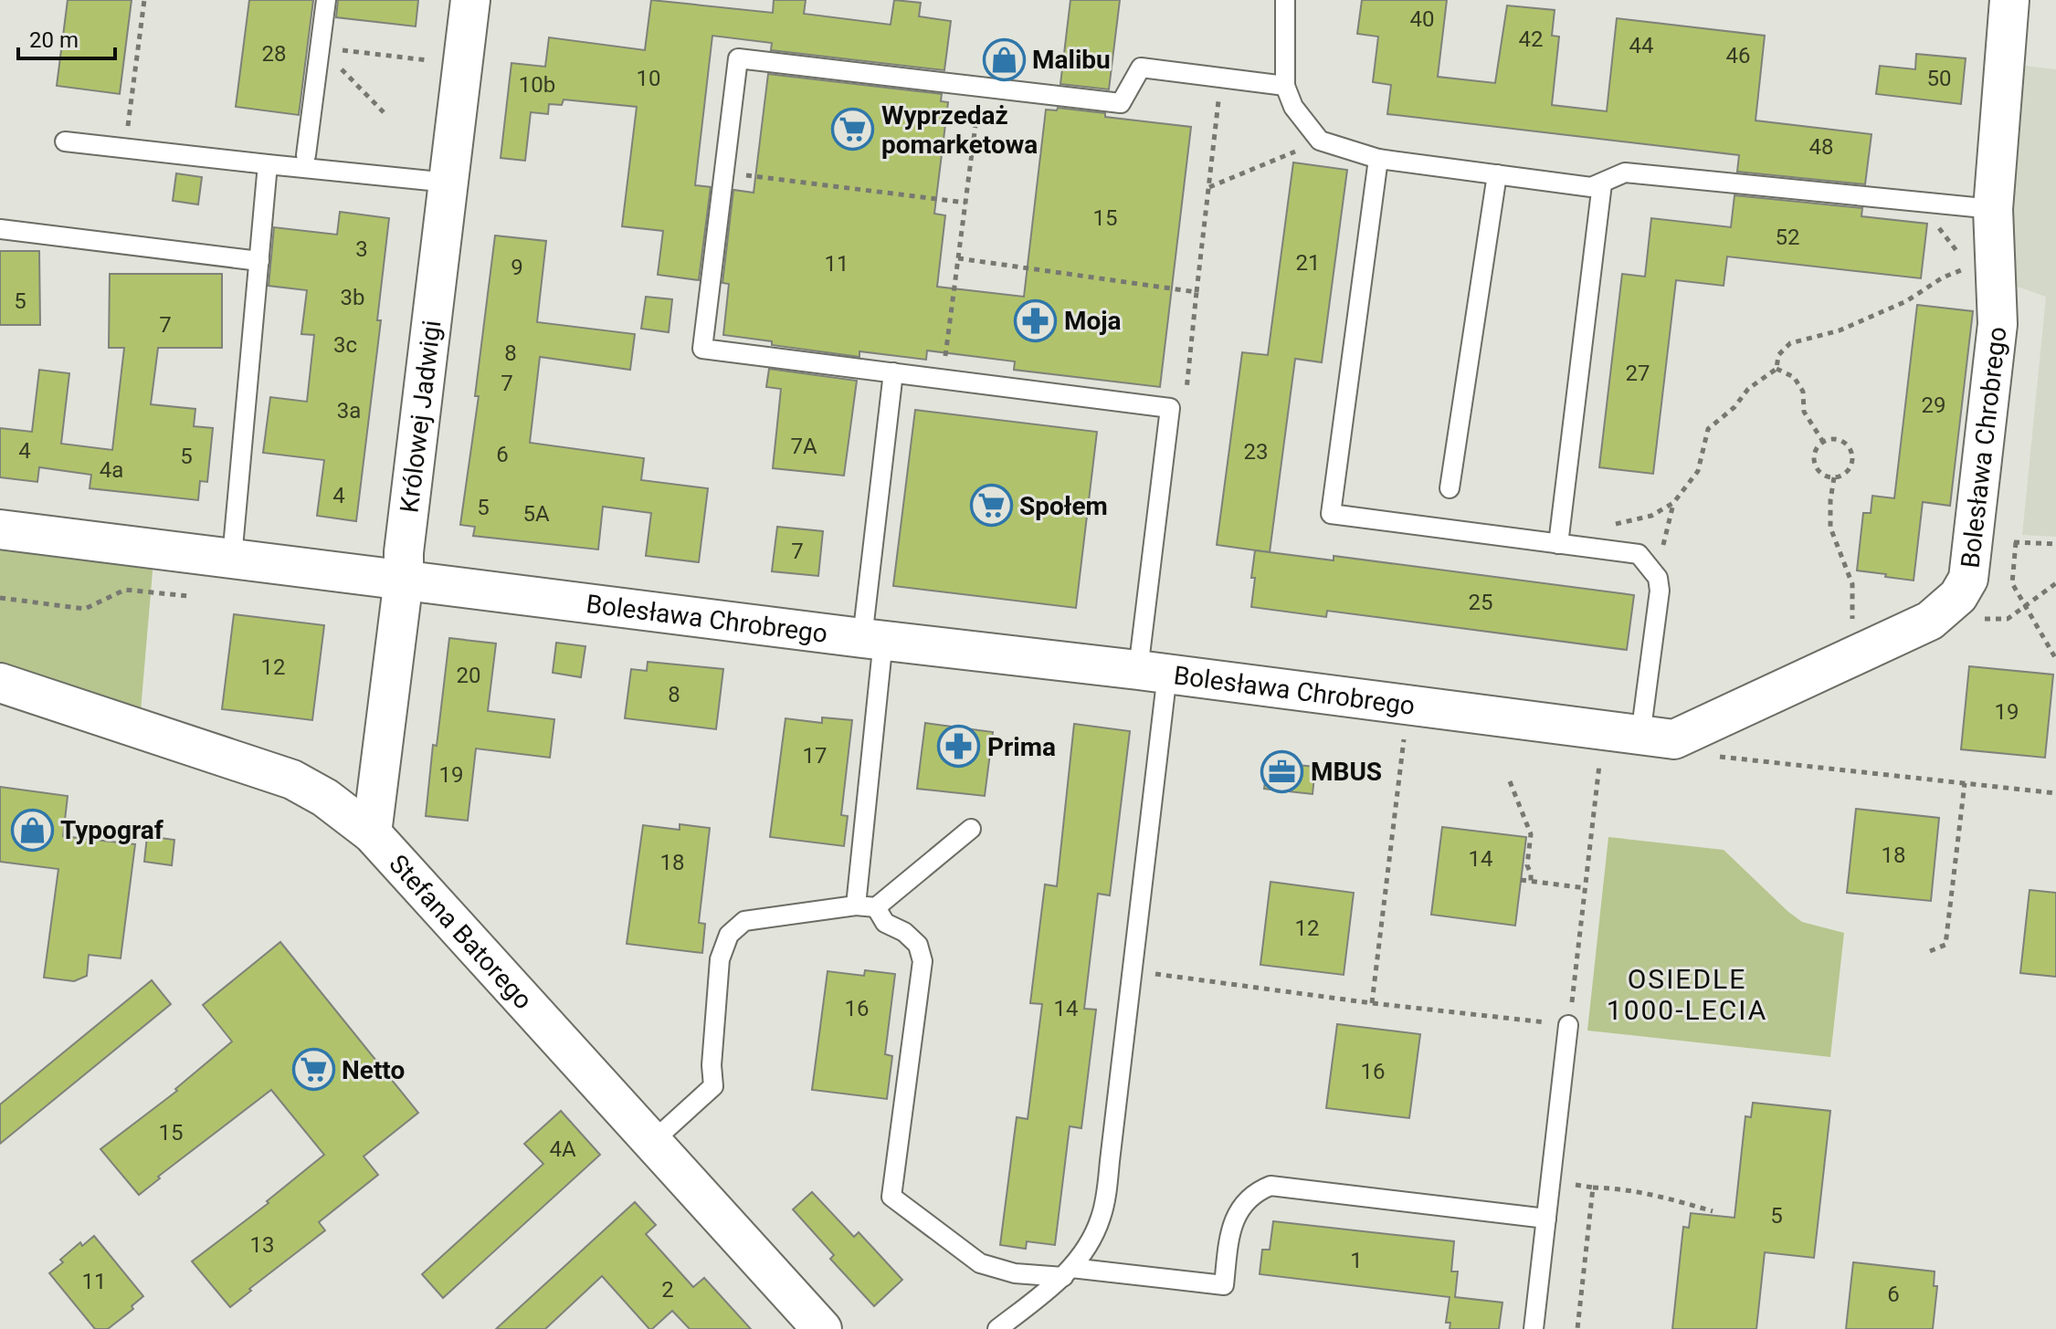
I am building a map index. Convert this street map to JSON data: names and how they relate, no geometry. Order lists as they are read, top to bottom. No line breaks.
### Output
{"streets":{"street":["Królowej Jadwigi","Bolesława Chrobrego","Stefana Batorego"]},"crossings":[["Królowej Jadwigi","Bolesława Chrobrego"],["Królowej Jadwigi","Stefana Batorego"]],"districts":["OSIEDLE 1000-LECIA"],"places":{"shop":["Malibu","Typograf"],"supermarket":["Wyprzedaż pomarketowa","Społem","Netto"],"pharmacy":["Moja","Prima"],"office":["MBUS"]},"house_numbers":["40","42","44","28","46","10","50","10b","48","15","52","3","21","11","9","3b","5","7","3c","8","27","7","29","3a","7A","4","23","6","5","4a","4","5","5A","7","25","12","20","8","19","17","19","18","14","18","12","16","14","16","15","4A","5","13","1","11","2","6"],"scale_bar":"20 m"}
